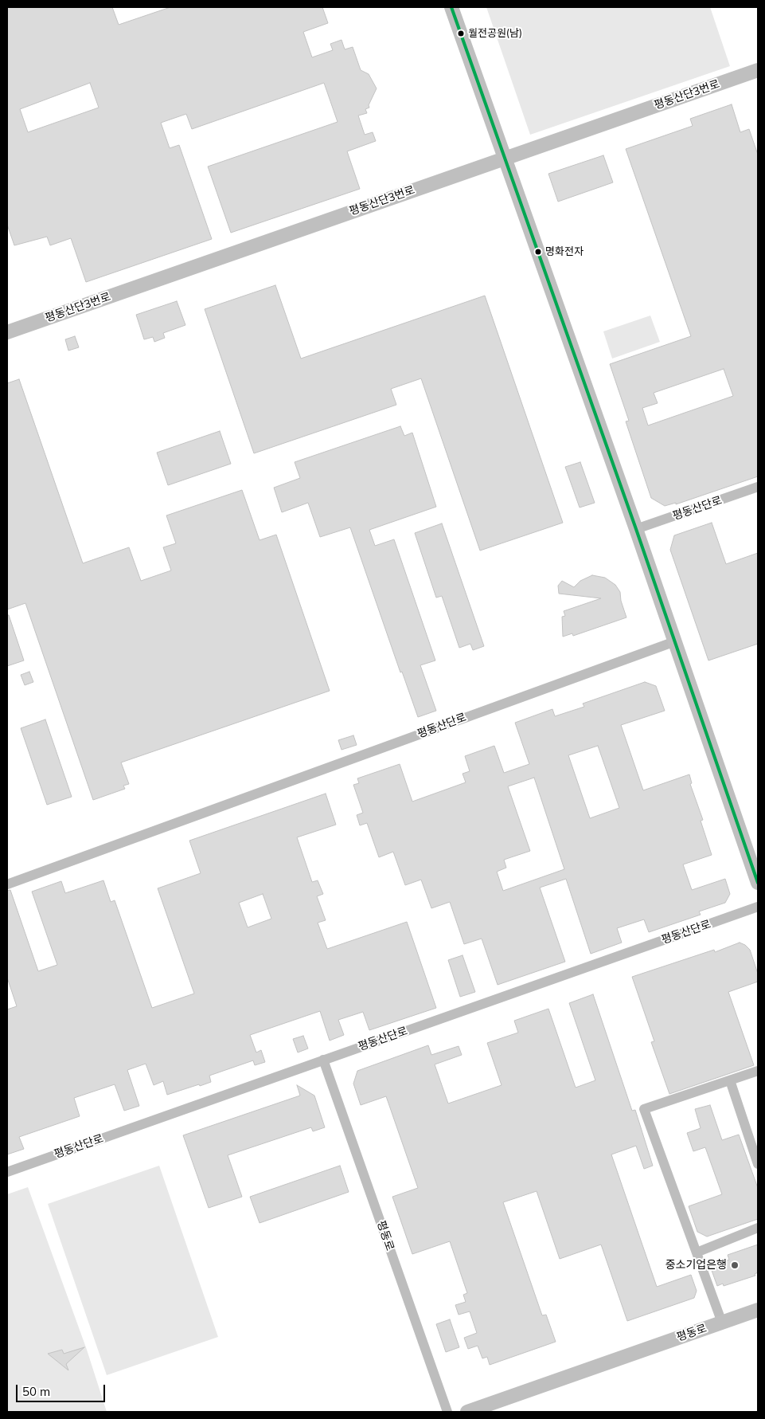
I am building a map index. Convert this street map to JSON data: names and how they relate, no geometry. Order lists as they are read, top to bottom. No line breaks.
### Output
{"streets":{"street":["평동산단3번로","평동산단로","평동로"]},"crossings":[["평동산단로","평동로"]],"places":["월전공원(남)","명화전자","중소기업은행"],"scale_bar":"50 m"}
